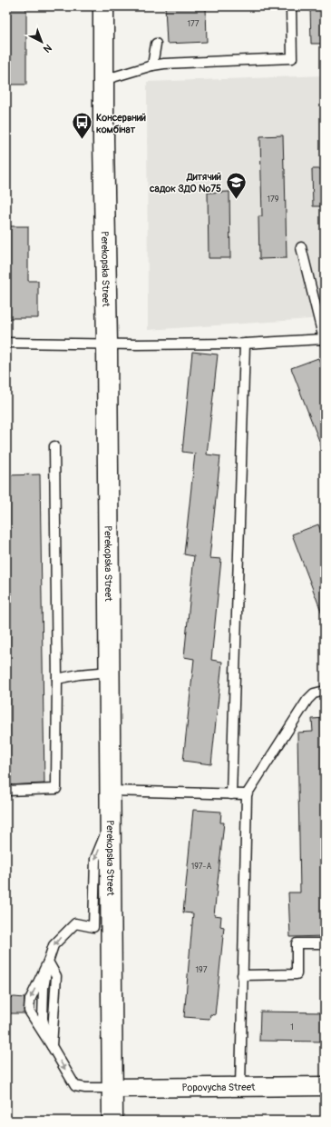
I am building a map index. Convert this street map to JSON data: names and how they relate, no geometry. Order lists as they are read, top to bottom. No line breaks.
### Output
{"streets":{"main road":["Perekopska Street"],"street":["Popovycha Street"]},"crossings":[["Perekopska Street","Popovycha Street"]],"places":{"bus stop":["Консервний комбінат"],"school or university":["Дитячий садок ЗДО №75"]},"house_numbers":["177","179","197-А","197","1"],"north":"bottom right"}
